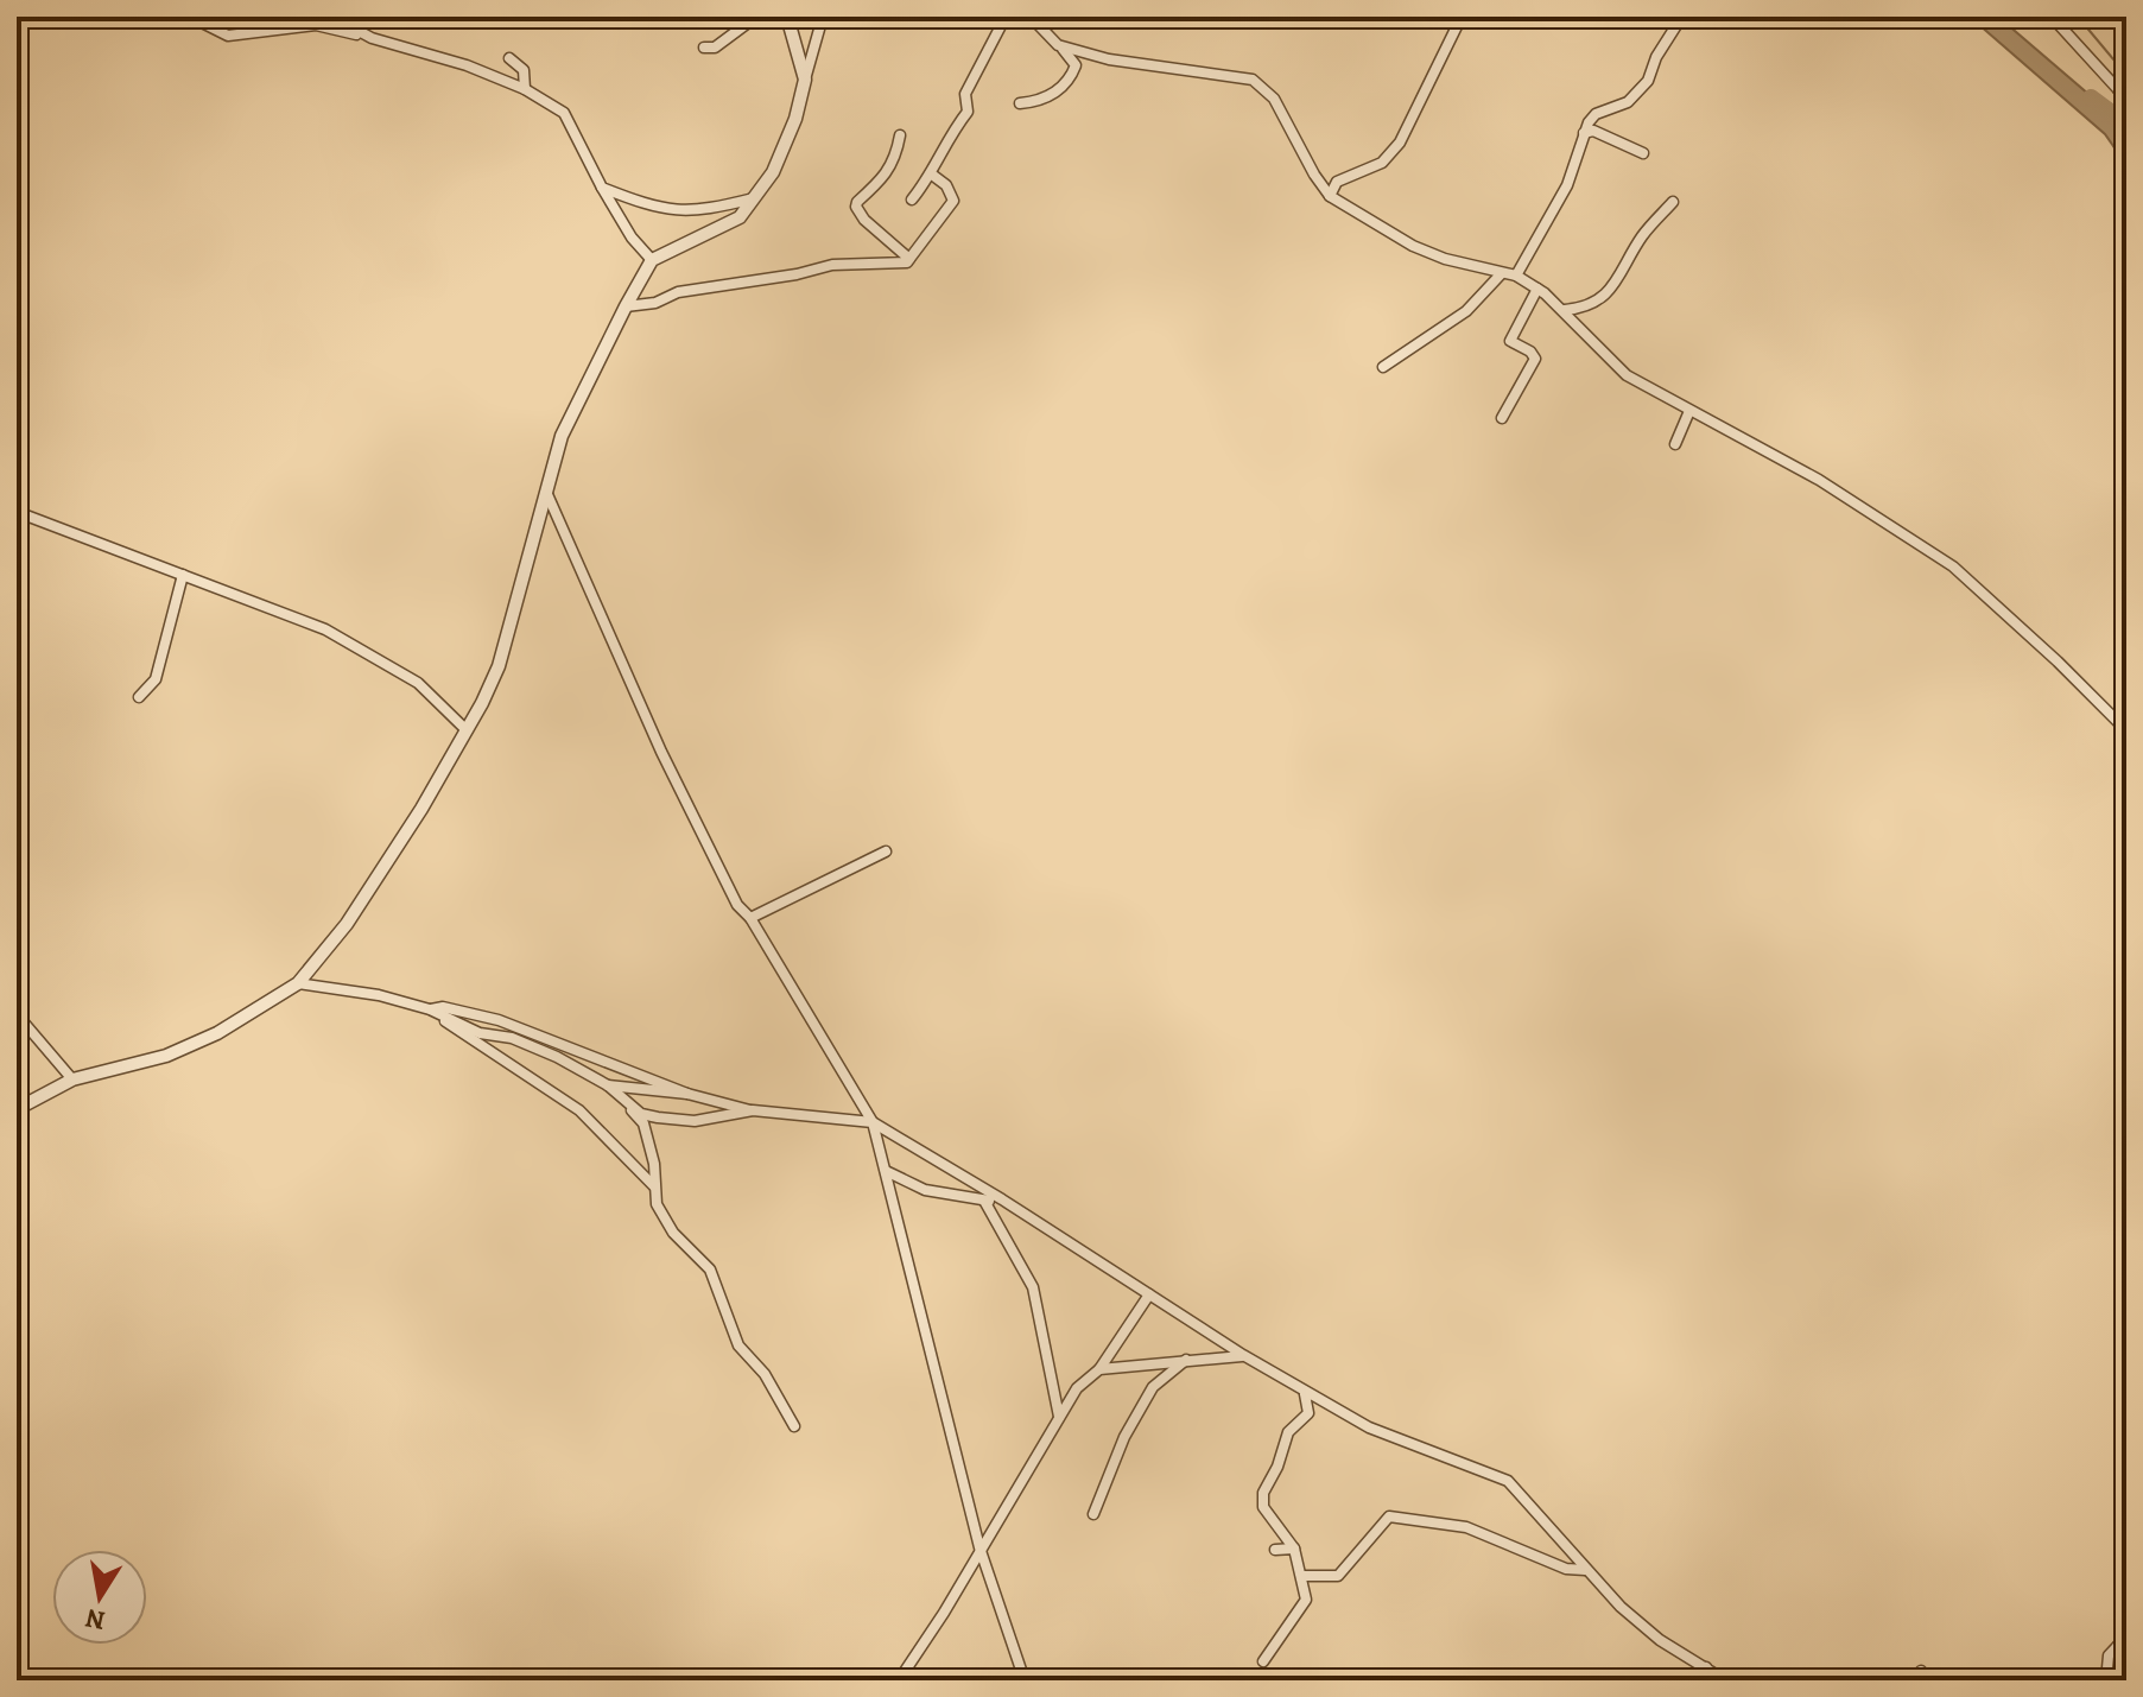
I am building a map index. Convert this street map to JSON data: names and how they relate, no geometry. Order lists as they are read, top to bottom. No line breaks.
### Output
{"north":"bottom"}
